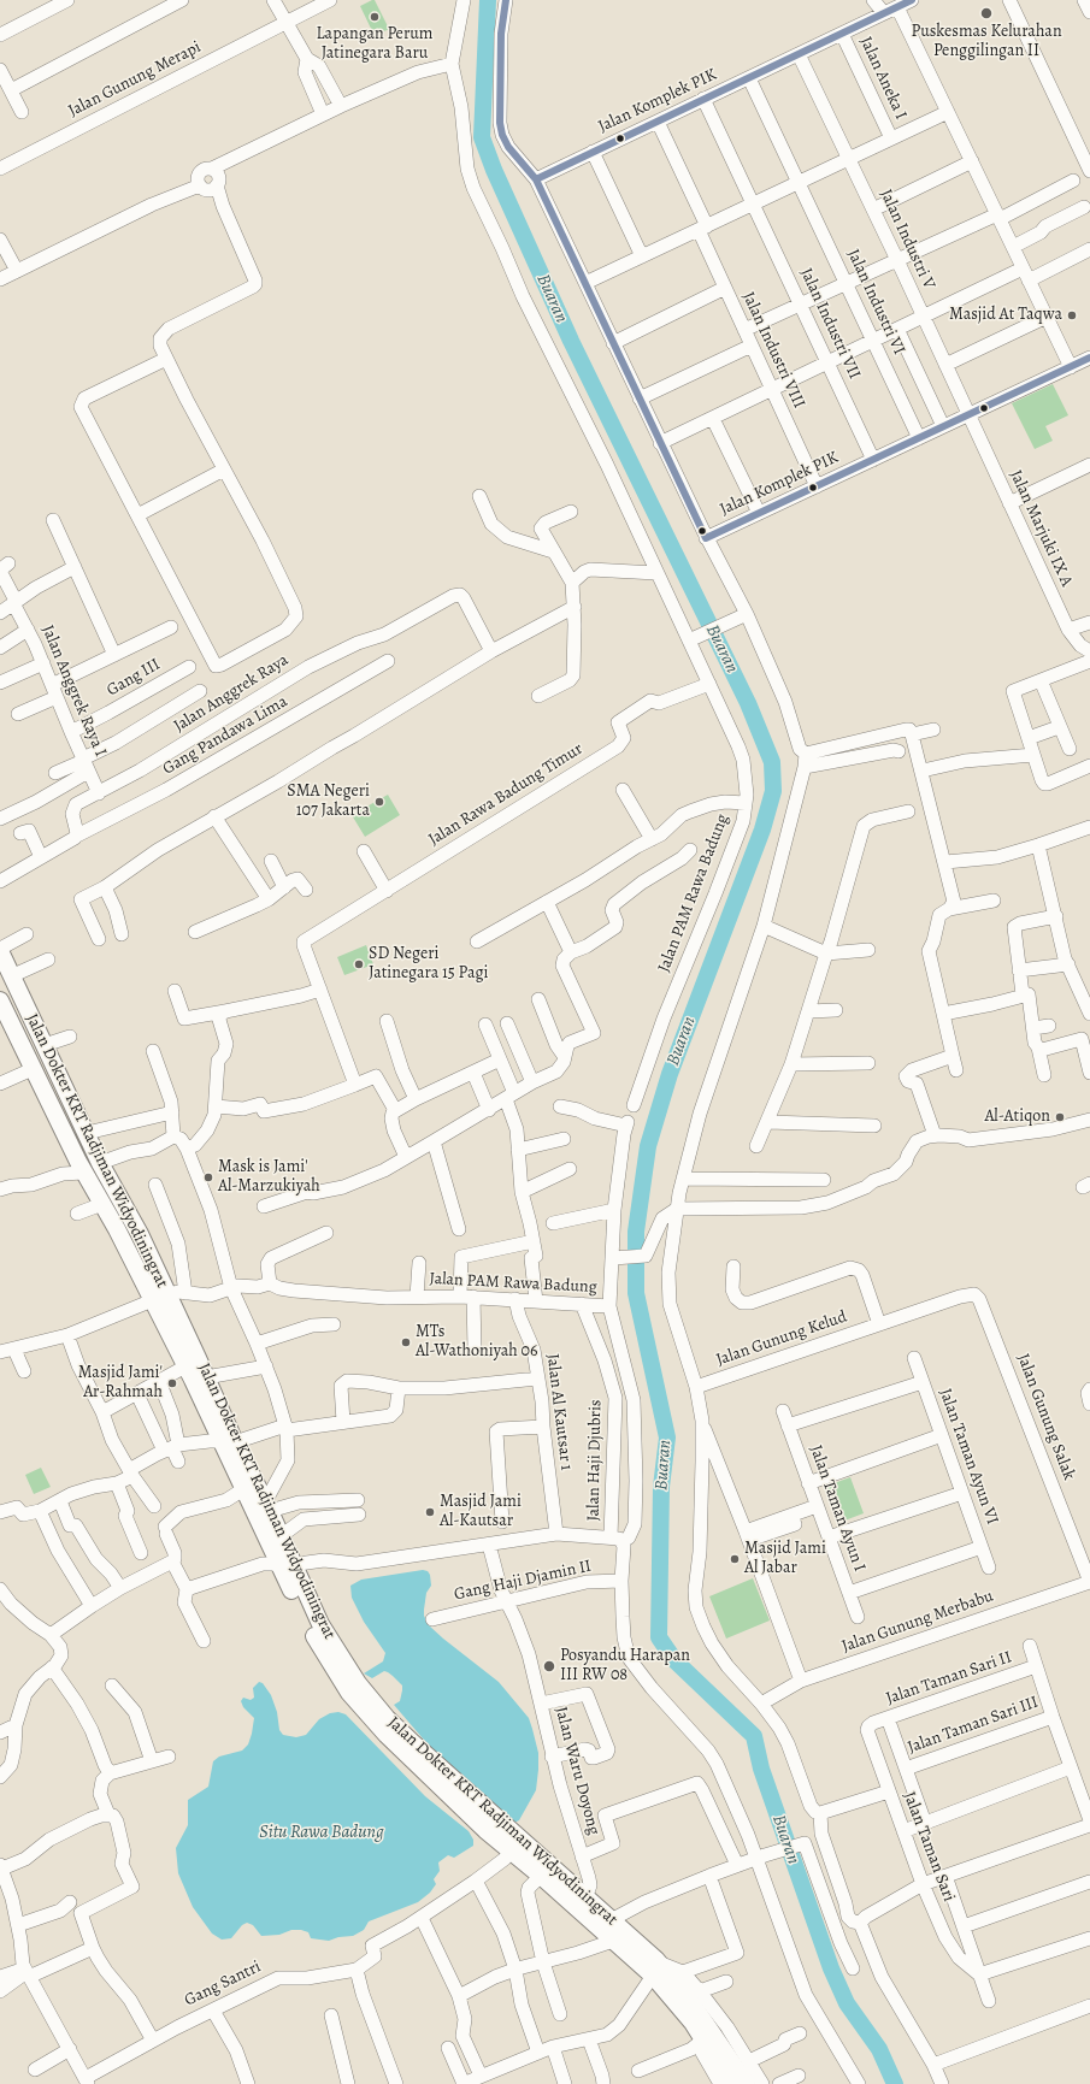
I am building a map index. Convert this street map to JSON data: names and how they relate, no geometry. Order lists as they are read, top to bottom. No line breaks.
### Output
{"streets":{"main road":["Jalan Dokter KRT Radjiman Widyodiningrat"],"street":["Jalan Aneka I","Jalan Gunung Merapi","Jalan Komplek PIK","Jalan Industri V","Jalan Industri VI","Jalan Industri VII","Jalan Industri VIII","Jalan Marjuki IX A","Gang III","Jalan Anggrek Raya I","Jalan Anggrek Raya","Gang Pandawa Lima","Jalan Rawa Badung Timur","Jalan PAM Rawa Badung","Jalan Gunung Kelud","Jalan Al Kautsar 1","Jalan Gunung Salak","Jalan Taman Ayun VI","Jalan Haji Djubris","Jalan Taman Ayun I","Gang Haji Djamin II","Jalan Gunung Merbabu","Jalan Taman Sari II","Jalan Taman Sari III","Jalan Waru Doyong","Jalan Taman Sari","Gang Santri"]},"crossings":[["Jalan Aneka I","Jalan Komplek PIK"],["Jalan Komplek PIK","Jalan Industri V"],["Jalan Komplek PIK","Jalan Industri VI"],["Jalan Komplek PIK","Jalan Industri VII"],["Jalan Komplek PIK","Jalan Industri VIII"],["Jalan Komplek PIK","Jalan Marjuki IX A"],["Jalan Industri V","Jalan Marjuki IX A"],["Gang III","Jalan Anggrek Raya I"],["Jalan Anggrek Raya I","Jalan Anggrek Raya"],["Jalan Anggrek Raya","Gang Pandawa Lima"],["Jalan Rawa Badung Timur","Jalan PAM Rawa Badung"],["Jalan PAM Rawa Badung","Jalan Dokter KRT Radjiman Widyodiningrat"],["Jalan PAM Rawa Badung","Jalan Al Kautsar 1"],["Jalan PAM Rawa Badung","Jalan Haji Djubris"],["Jalan Dokter KRT Radjiman Widyodiningrat","Jalan Waru Doyong"],["Jalan Gunung Kelud","Jalan Gunung Salak"],["Jalan Gunung Salak","Jalan Gunung Merbabu"],["Jalan Haji Djubris","Gang Haji Djamin II"],["Gang Haji Djamin II","Jalan Waru Doyong"],["Jalan Taman Sari II","Jalan Taman Sari"]],"water":["Buaran","Situ Rawa Badung"],"places":["Puskesmas Kelurahan Penggilingan II","Lapangan Perum Jatinegara Baru","Masjid At Taqwa","SMA Negeri 107 Jakarta","SD Negeri Jatinegara 15 Pagi","Al-Atiqon","Mask is Jami' Al-Marzukiyah","MTs Al-Wathoniyah 06","Masjid Jami' Ar-Rahmah","Masjid Jami Al-Kautsar","Masjid Jami Al Jabar","Posyandu Harapan III RW 08"]}
